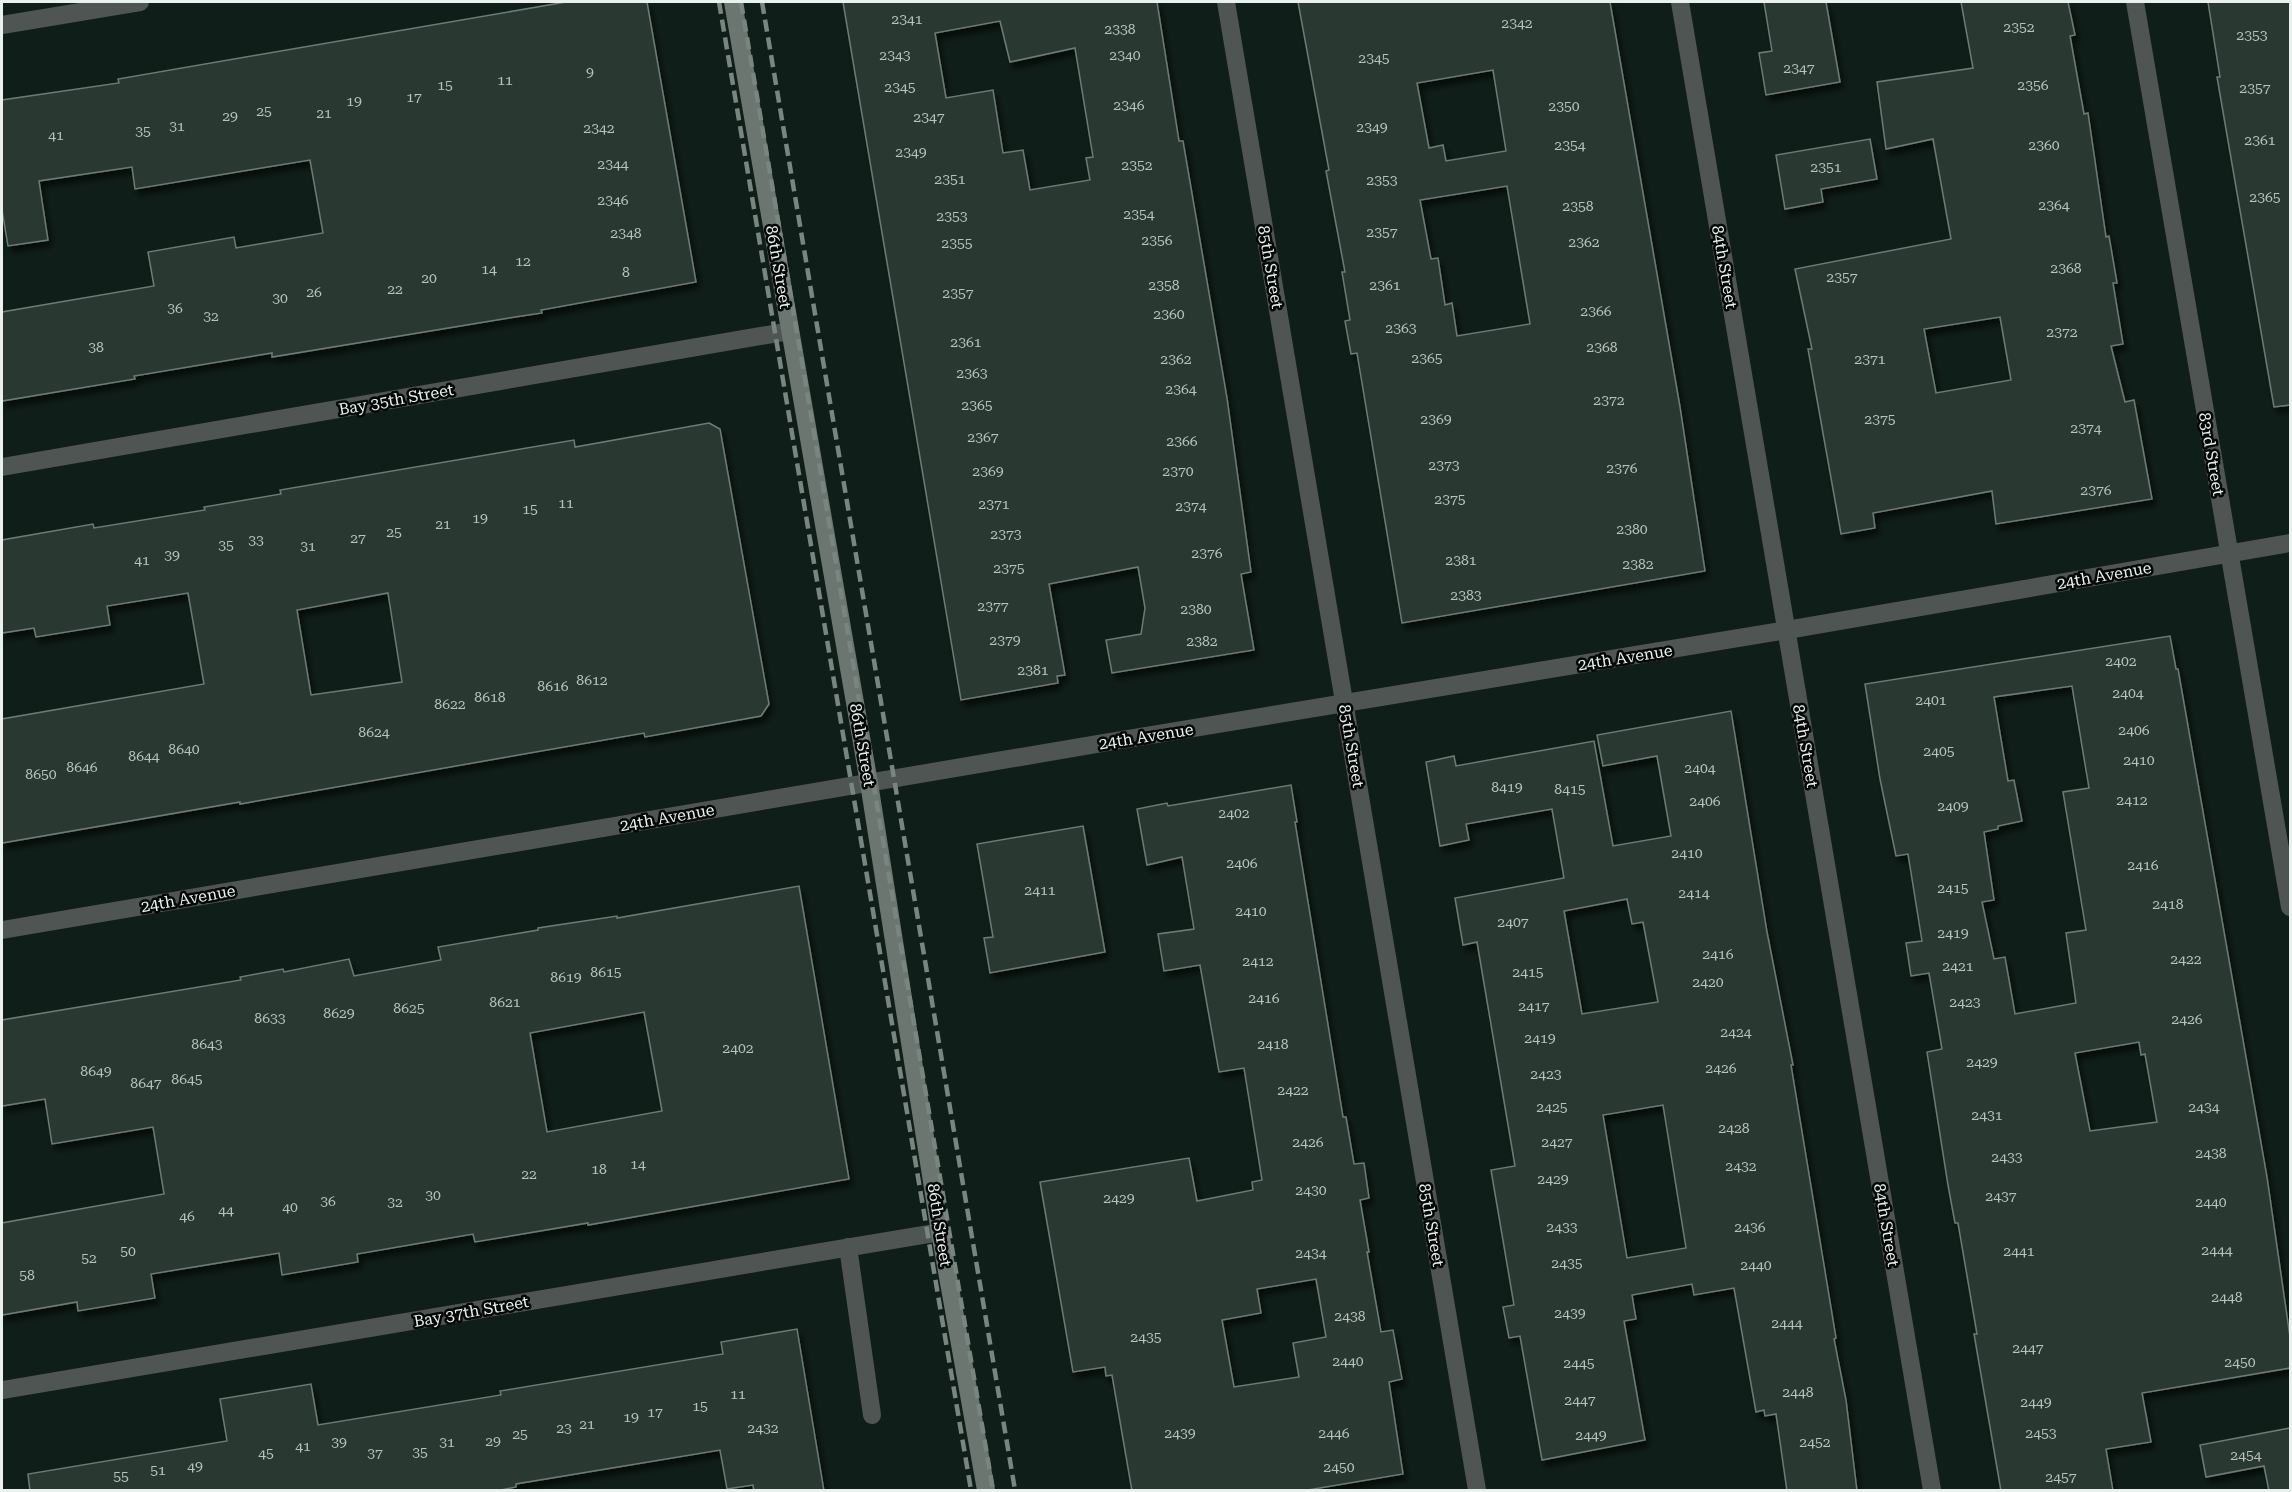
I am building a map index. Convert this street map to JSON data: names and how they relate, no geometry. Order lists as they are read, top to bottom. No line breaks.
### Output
{"streets":{"main road":["86th Street"],"street":["85th Street","84th Street","Bay 35th Street","83rd Street","24th Avenue","Bay 37th Street"]},"crossings":[["86th Street","Bay 35th Street"],["86th Street","24th Avenue"],["86th Street","Bay 37th Street"],["85th Street","24th Avenue"],["84th Street","24th Avenue"],["83rd Street","24th Avenue"]],"house_numbers":["2341","2342","2352","2338","2353","2343","2340","2345","2347","9","11","15","2356","2345","2357","17","19","2346","2350","25","21","29","2347","31","2349","2342","35","41","2361","2354","2360","2349","2344","2352","2351","2351","2353","2365","2346","2364","2358","2354","2353","2357","2348","2356","2362","2355","12","2368","14","8","2357","20","2358","2361","22","26","2357","30","36","2366","2360","32","2363","2372","2361","38","2368","2365","2362","2371","2363","2364","2372","2365","2369","2375","2374","2367","2366","2373","2376","2369","2370","2376","2375","11","2371","2374","15","19","21","2380","25","2373","27","33","35","31","2376","39","41","2381","2382","2375","2383","2377","2380","2379","2382","2402","2381","8612","8616","2404","8618","2401","8622","2406","8624","8640","2405","8644","2410","8646","2404","8650","8419","8415","2412","2406","2409","2402","2410","2406","2416","2415","2411","2414","2418","2410","2407","2419","2416","2422","2412","2421","8615","2415","8619","2420","2416","8621","2423","2417","8625","8629","8633","2426","2424","2419","8643","2418","2402","2429","2426","8649","2423","8645","8647","2422","2425","2434","2431","2428","2426","2427","2438","2433","14","2432","18","22","2429","2430","30","2437","2429","36","32","2440","40","44","46","2433","2436","2444","50","2441","2434","52","2435","2440","58","2448","2439","2438","2444","2435","2447","2440","2450","2445","2448","11","2447","2449","15","17","19","21","23","2432","2439","2446","2453","25","2449","29","39","31","2452","41","35","45","37","2454","49","2450","51","55","2457"]}
